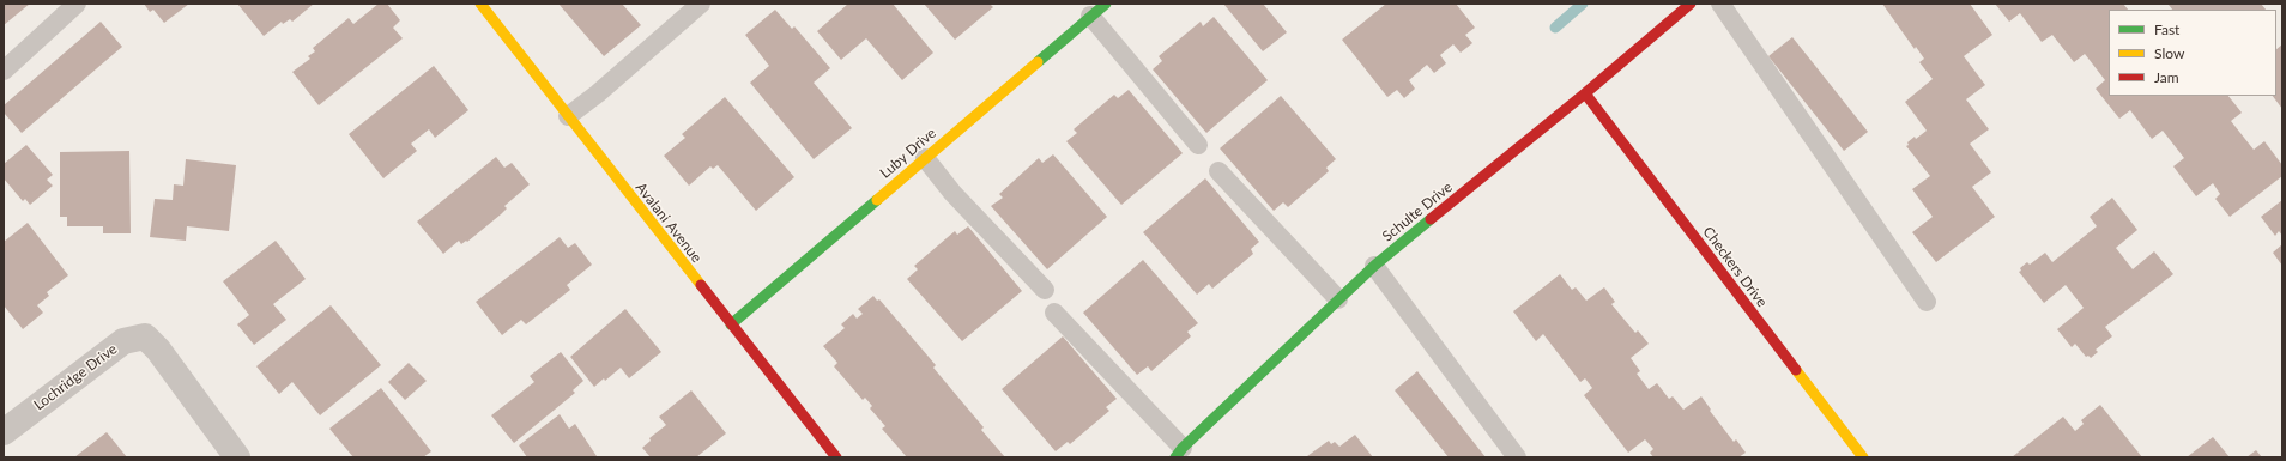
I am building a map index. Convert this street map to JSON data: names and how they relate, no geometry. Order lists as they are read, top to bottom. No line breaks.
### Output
{"streets":{"street":["Luby Drive","Schulte Drive","Avalani Avenue","Checkers Drive","Lochridge Drive"]},"crossings":[["Luby Drive","Avalani Avenue"],["Schulte Drive","Checkers Drive"]],"legend":["Fast","Slow","Jam"]}
